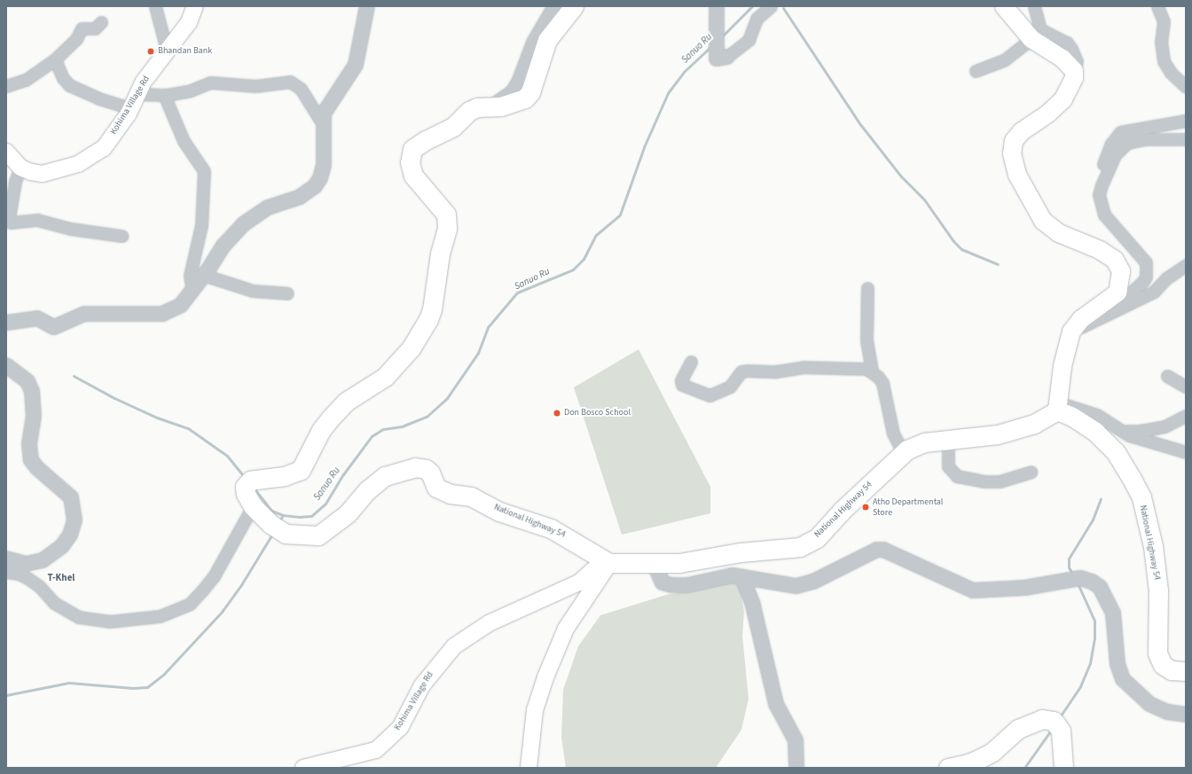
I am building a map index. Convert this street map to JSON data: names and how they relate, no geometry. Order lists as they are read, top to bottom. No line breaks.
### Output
{"streets":{"highway":["National Highway 54"],"main road":["Kohima Village Rd"]},"crossings":[["Kohima Village Rd","National Highway 54"]],"districts":["T-Khel"],"water":["Sanuo Ru"],"places":["Bhandan Bank","Don Bosco School","Atho Departmental Store"]}
